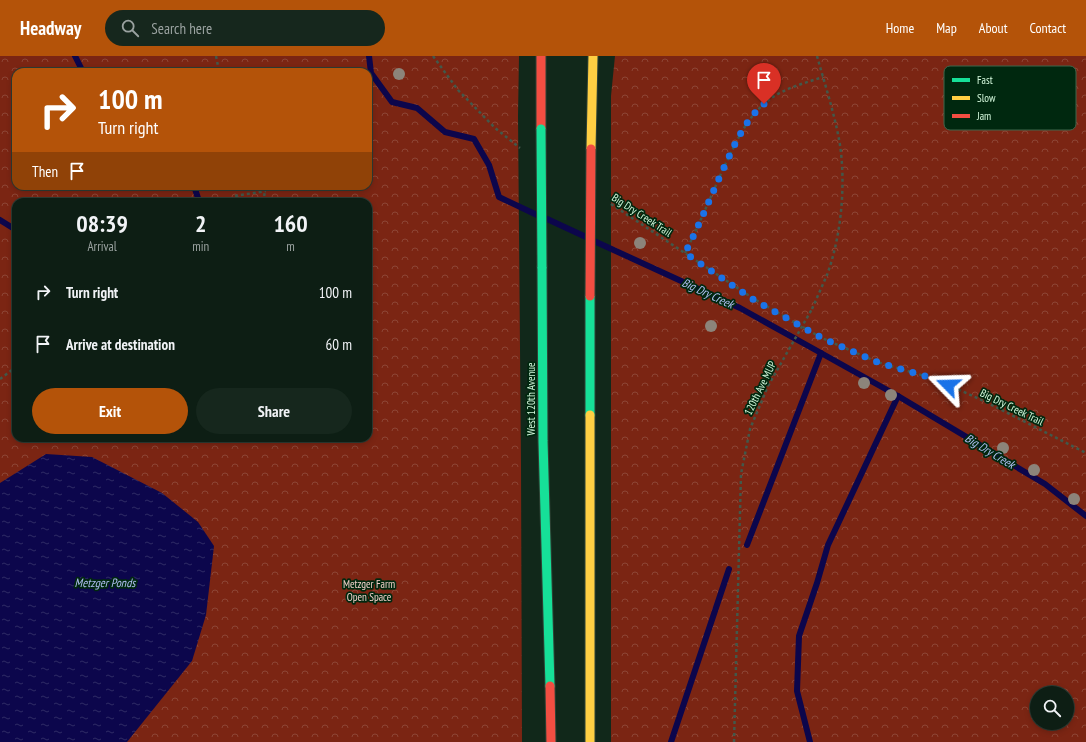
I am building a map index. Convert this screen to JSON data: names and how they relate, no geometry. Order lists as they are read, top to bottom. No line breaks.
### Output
{"streets":{"main road":["West 120th Avenue"],"path":["Big Dry Creek Trail","120th Ave MUP"]},"water":["Big Dry Creek","Metzger Ponds"],"parks":["Metzger Farm Open Space"],"legend":["Fast","Slow","Jam"],"page":{"header":"Headway","search":"Search here","nav":["Home","Map","About","Contact"],"turn":["100 m","Turn right"],"then":"Then","eta":["08:39","Arrival","2","min","160","m"],"list":[{"name":"Turn right","value":"100 m"},{"name":"Arrive at destination","value":"60 m"}],"buttons":["Exit","Share"]}}
